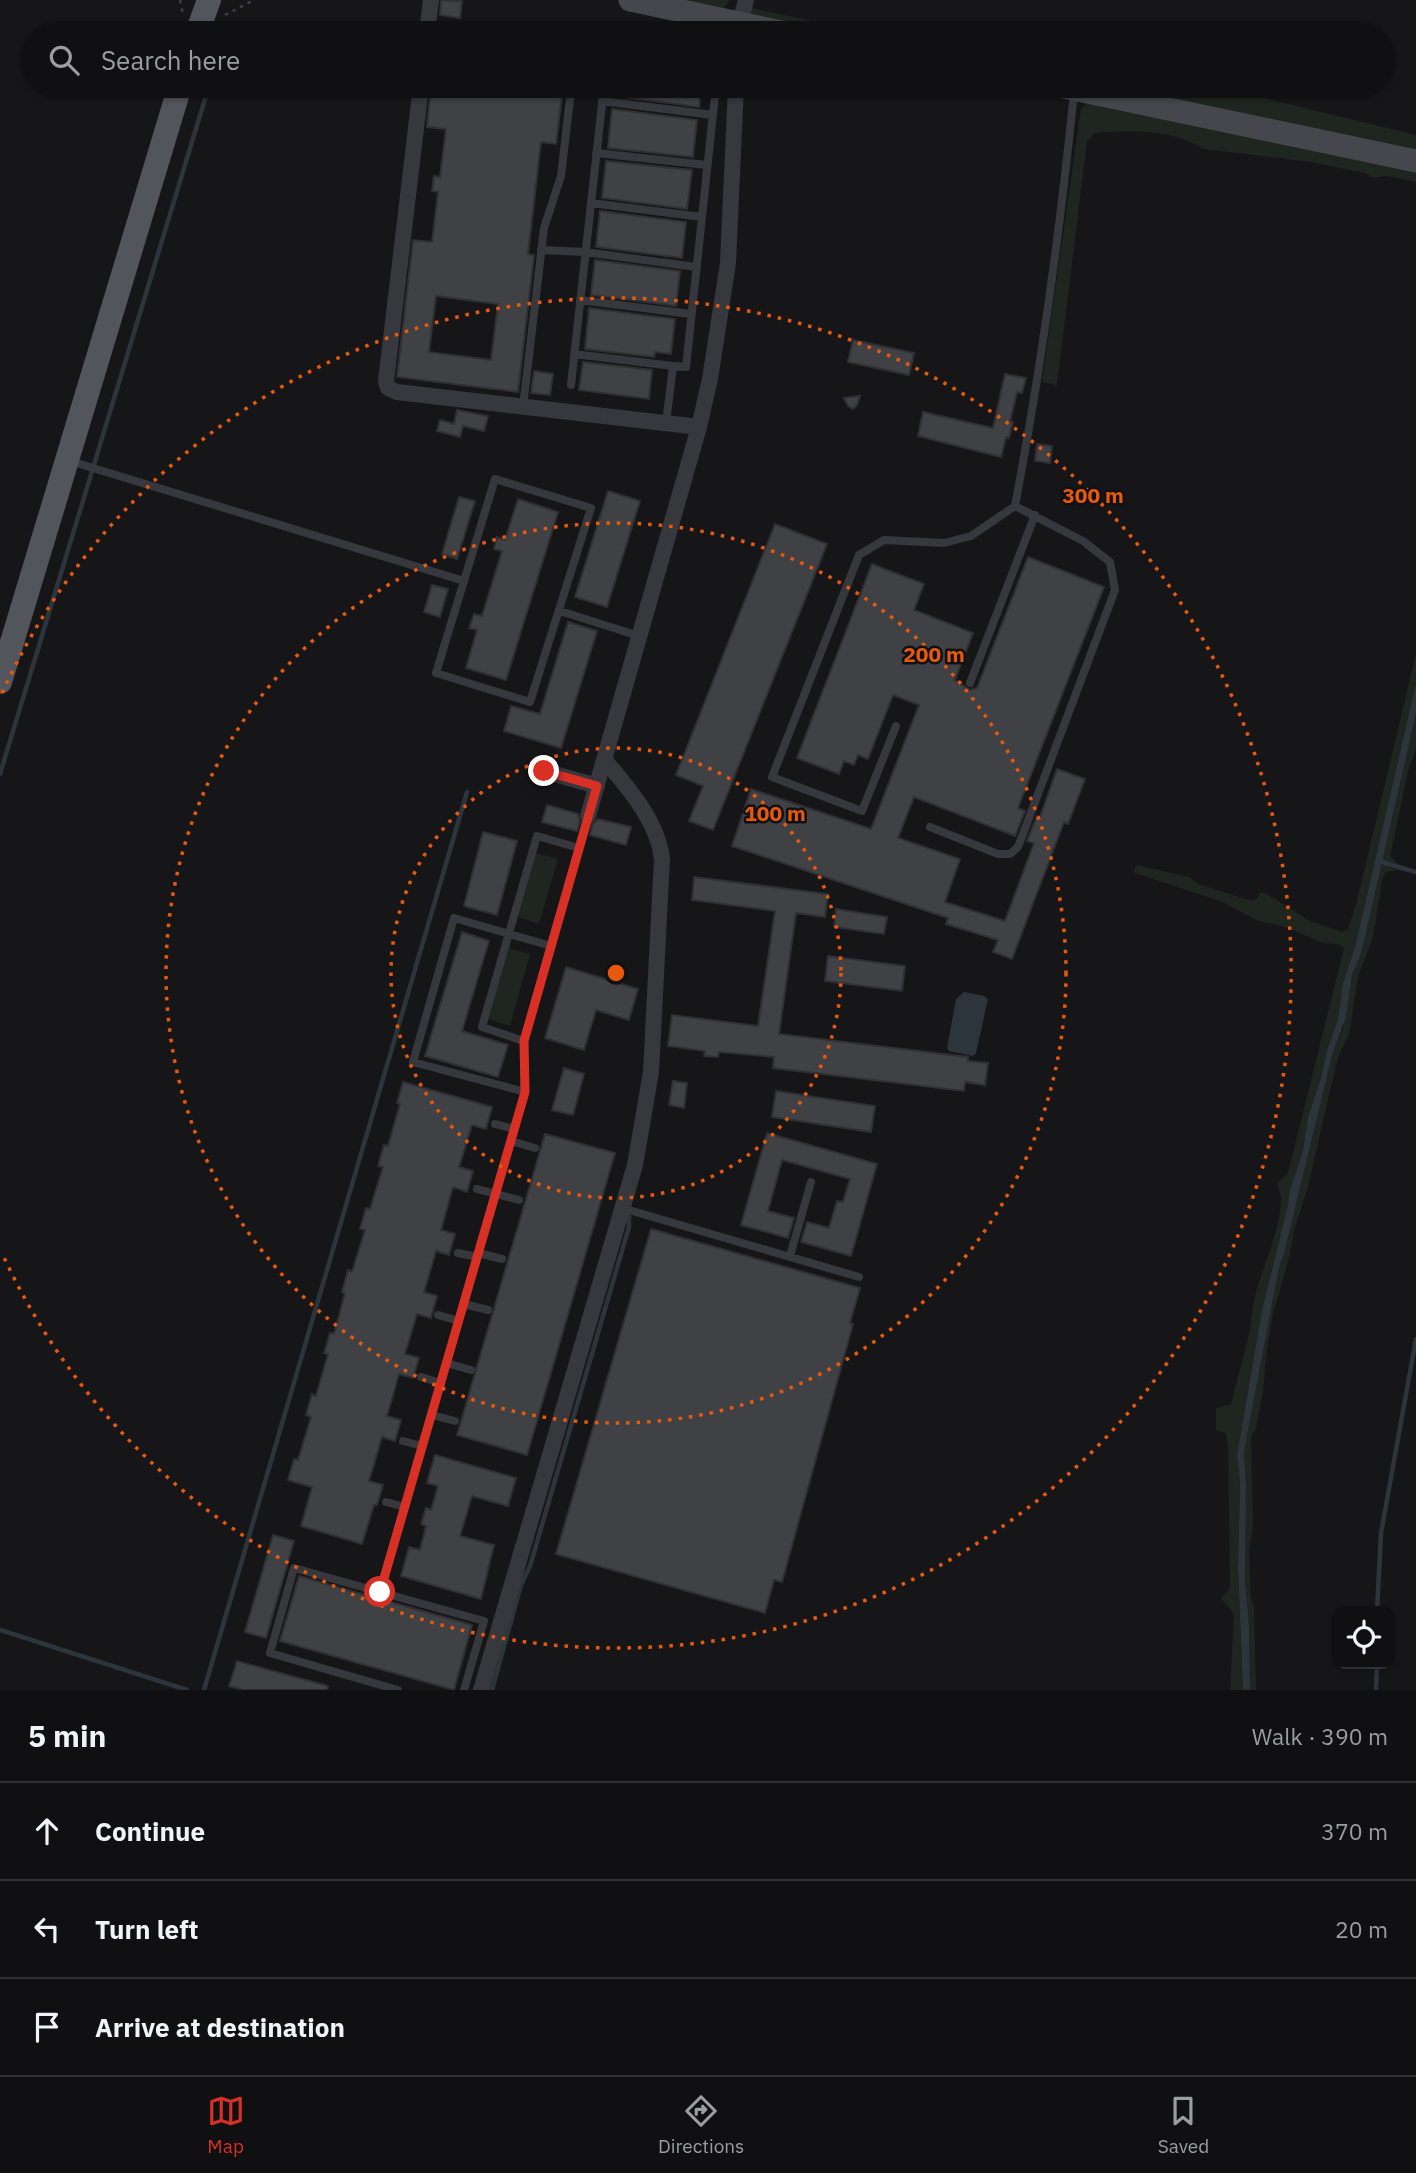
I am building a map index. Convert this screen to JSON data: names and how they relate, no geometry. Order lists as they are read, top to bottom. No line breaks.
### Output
{"page":{"search":"Search here","heading":["5 min","Walk · 390 m"],"list":[["Continue","370 m"],["Turn left","20 m"],"Arrive at destination"],"nav":["Map","Directions","Saved"]},"rings":["300 m","200 m","100 m"]}
